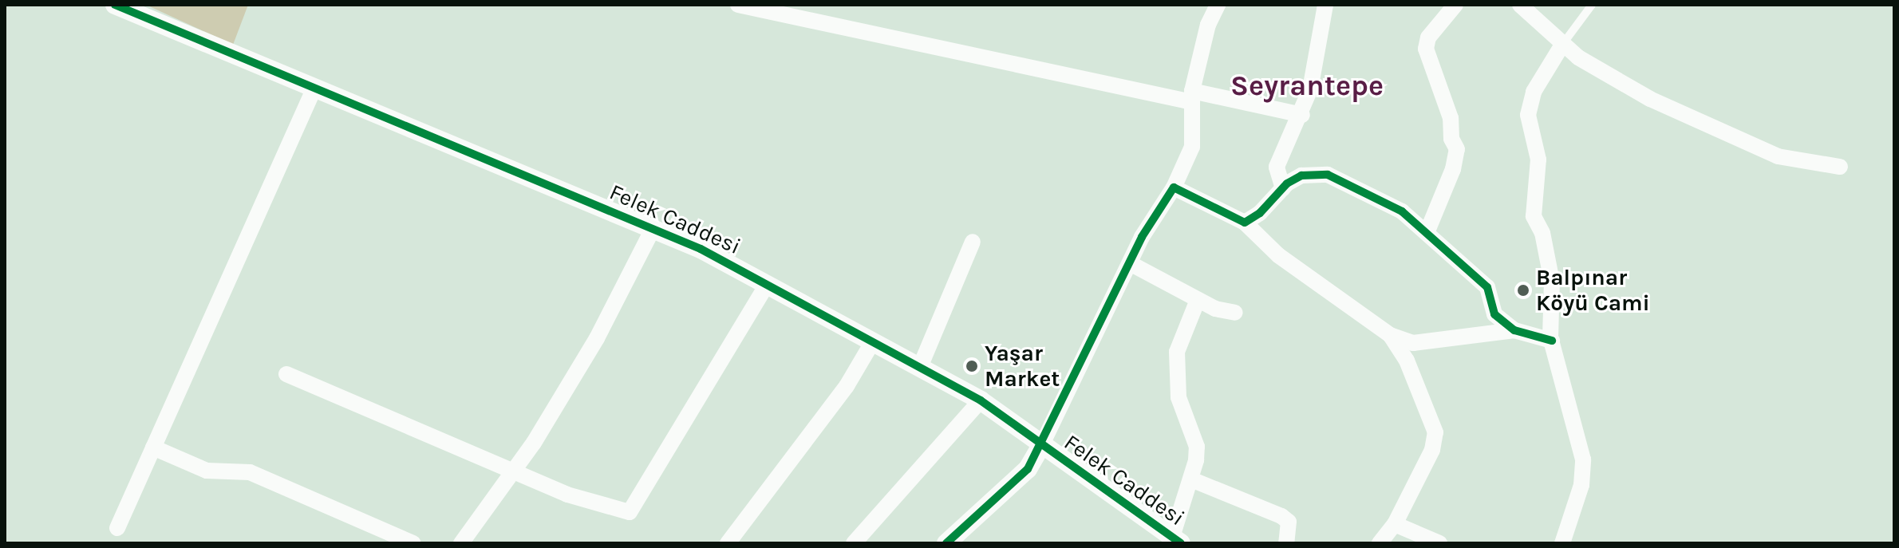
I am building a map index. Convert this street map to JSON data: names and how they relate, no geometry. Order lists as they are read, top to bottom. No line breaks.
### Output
{"streets":{"street":["Felek Caddesi"]},"districts":["Seyrantepe"],"places":["Balpınar Köyü Cami","Yaşar Market"]}
